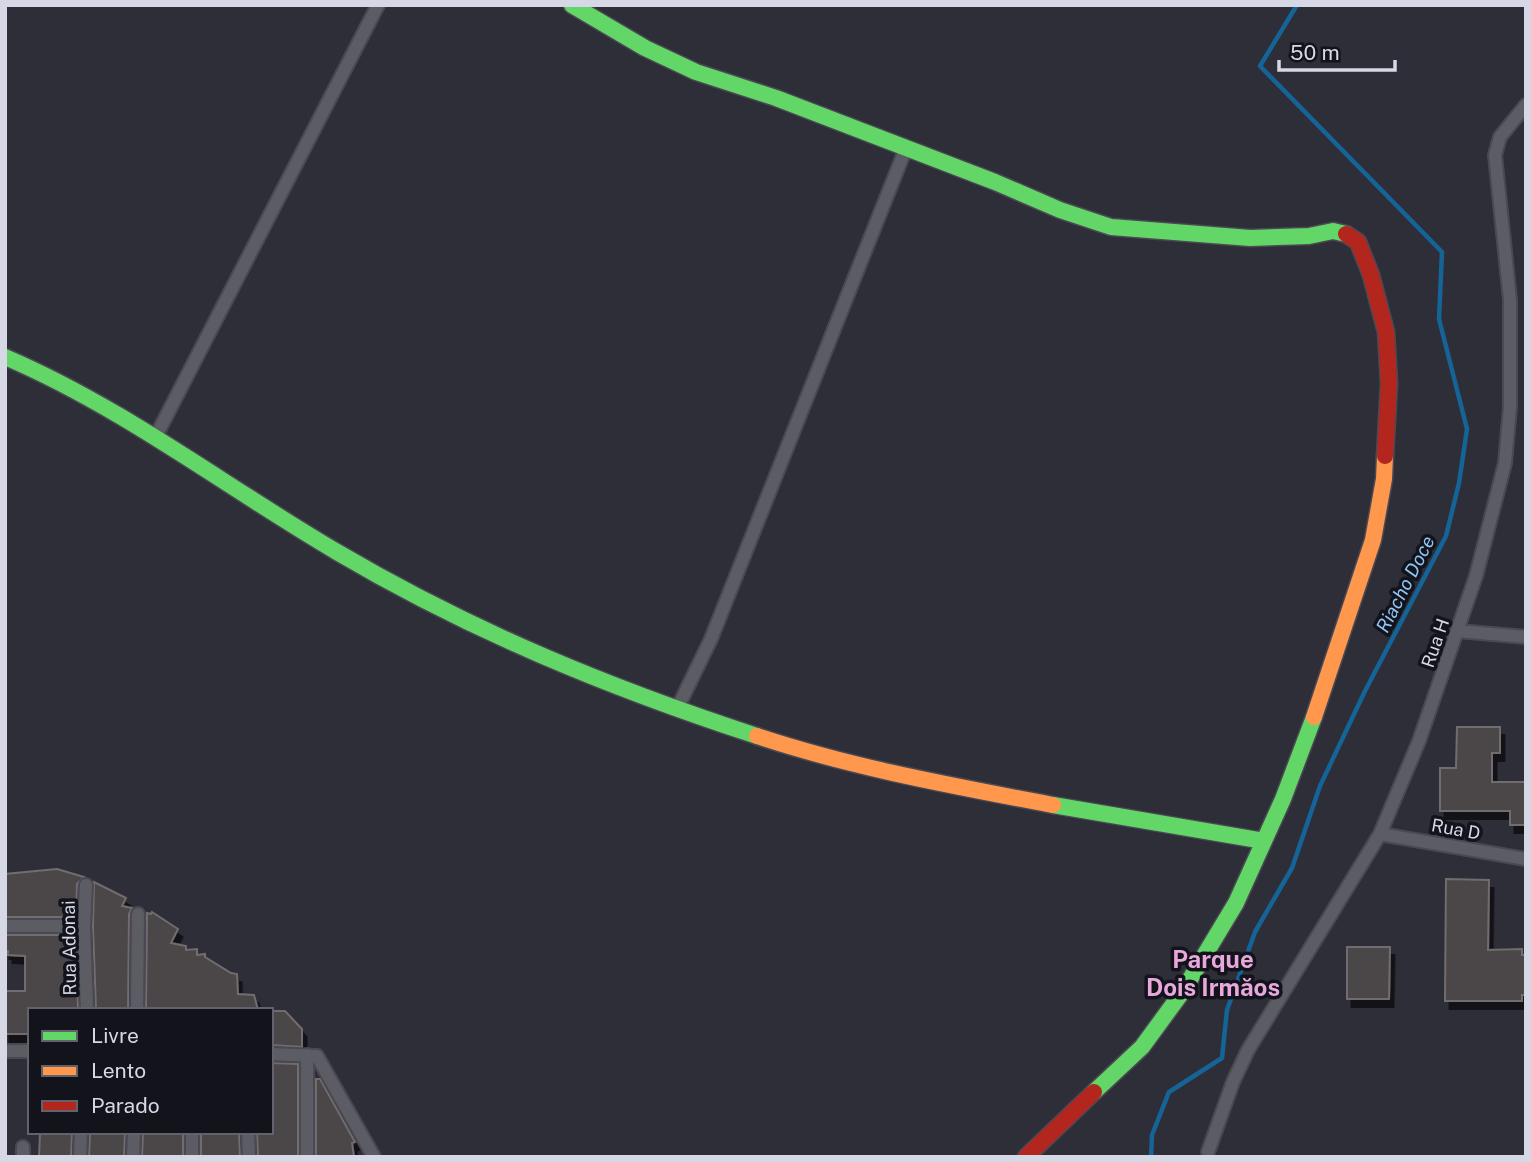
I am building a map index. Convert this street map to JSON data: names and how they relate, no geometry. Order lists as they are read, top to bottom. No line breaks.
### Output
{"streets":{"street":["Rua H","Rua D","Rua Adonai"]},"crossings":[["Rua H","Rua D"]],"districts":["Parque Dois Irmăos"],"water":["Riacho Doce"],"legend":["Livre","Lento","Parado"],"scale_bar":"50 m"}
